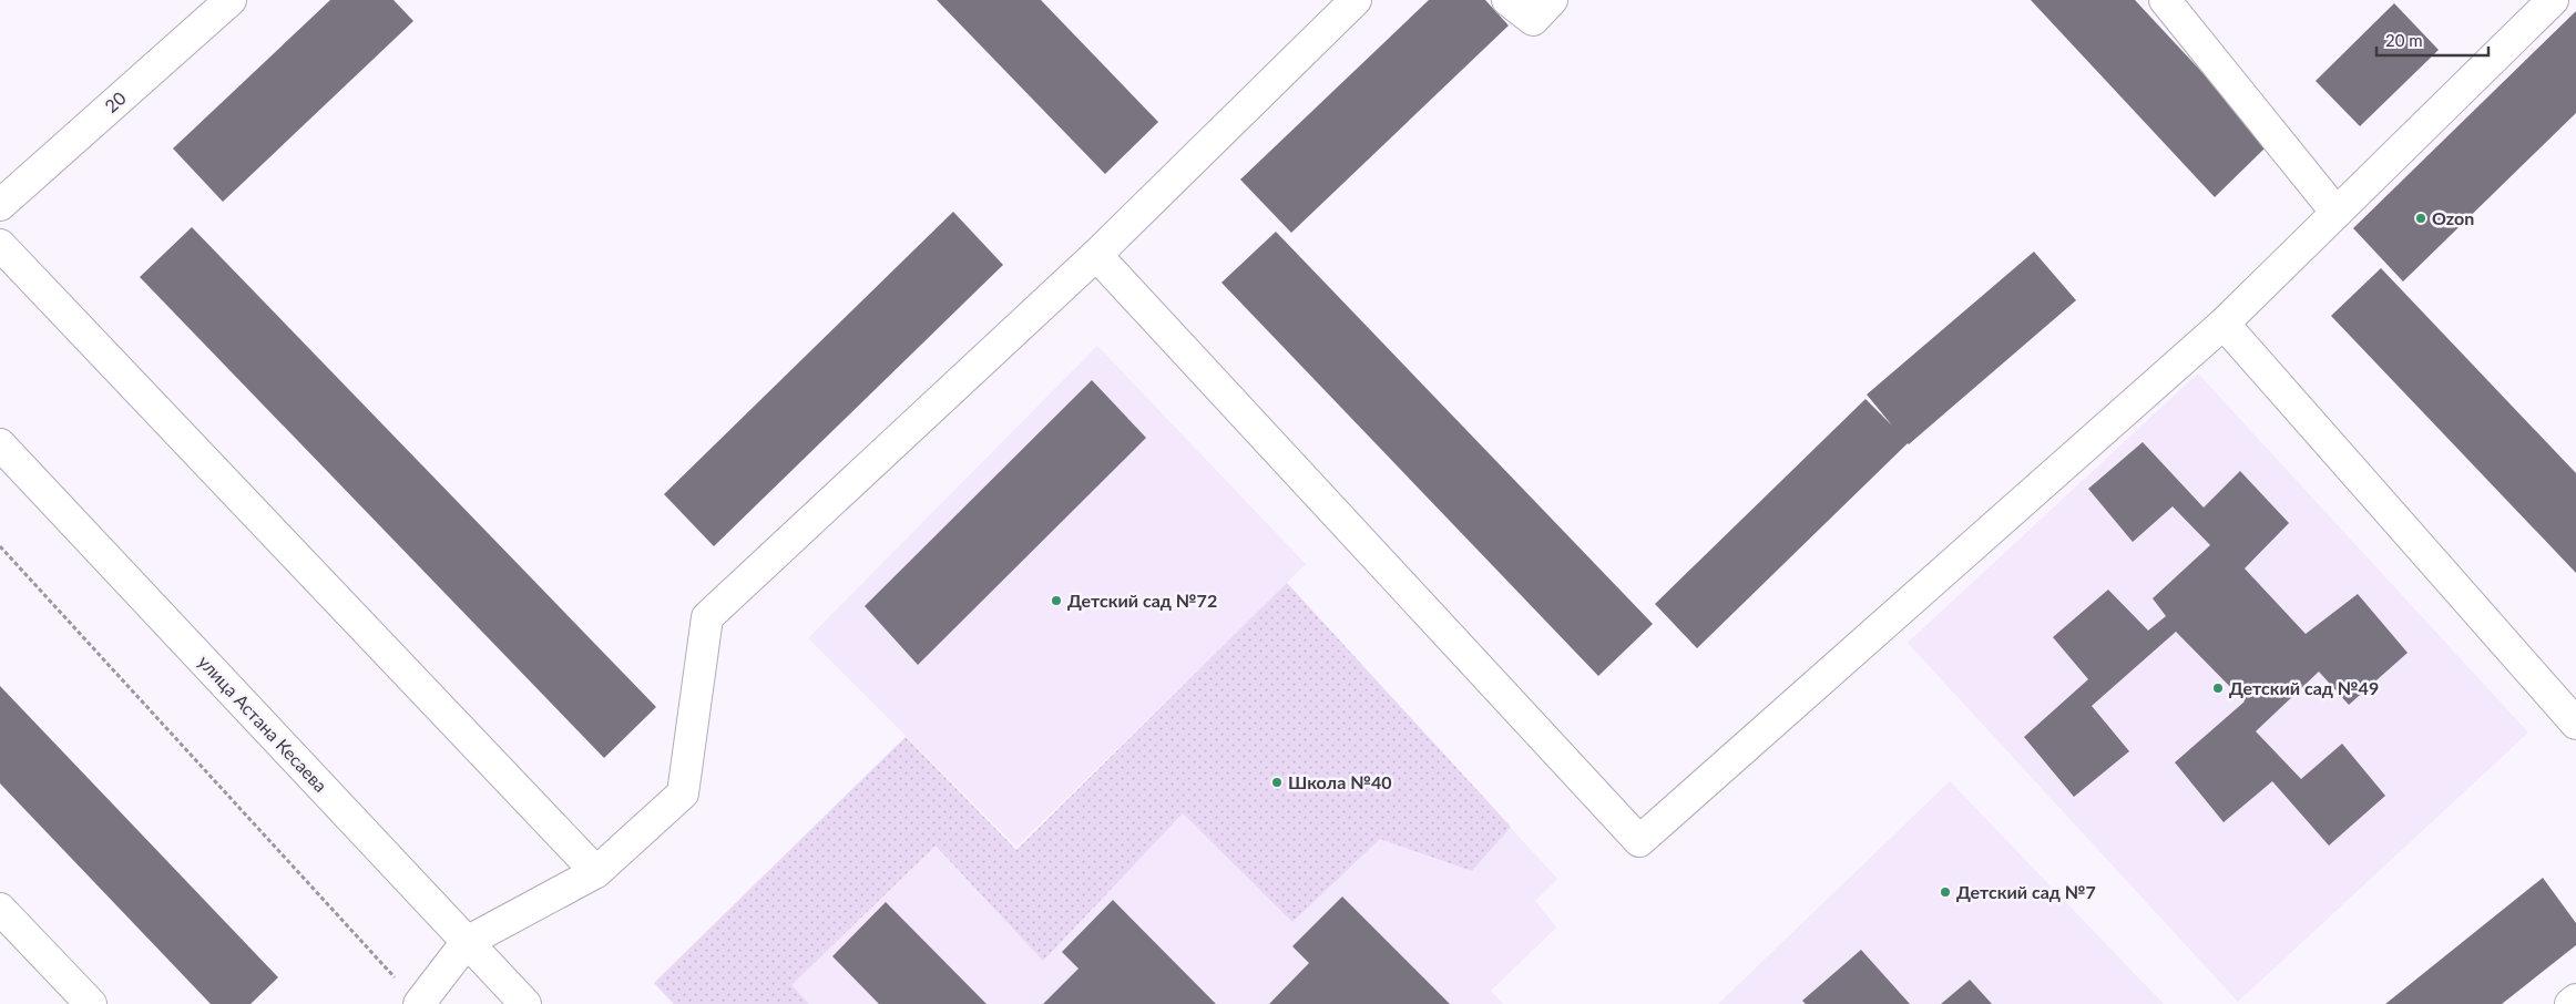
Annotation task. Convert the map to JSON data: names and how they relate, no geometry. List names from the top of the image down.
{
  "streets": {
    "street": ["20", "улица Астана Кесаева"]
  },
  "places": [
    "Ozon",
    "Детский сад №72",
    "Детский сад №49",
    "Школа №40",
    "Детский сад №7"
  ],
  "scale_bar": "20 m"
}
